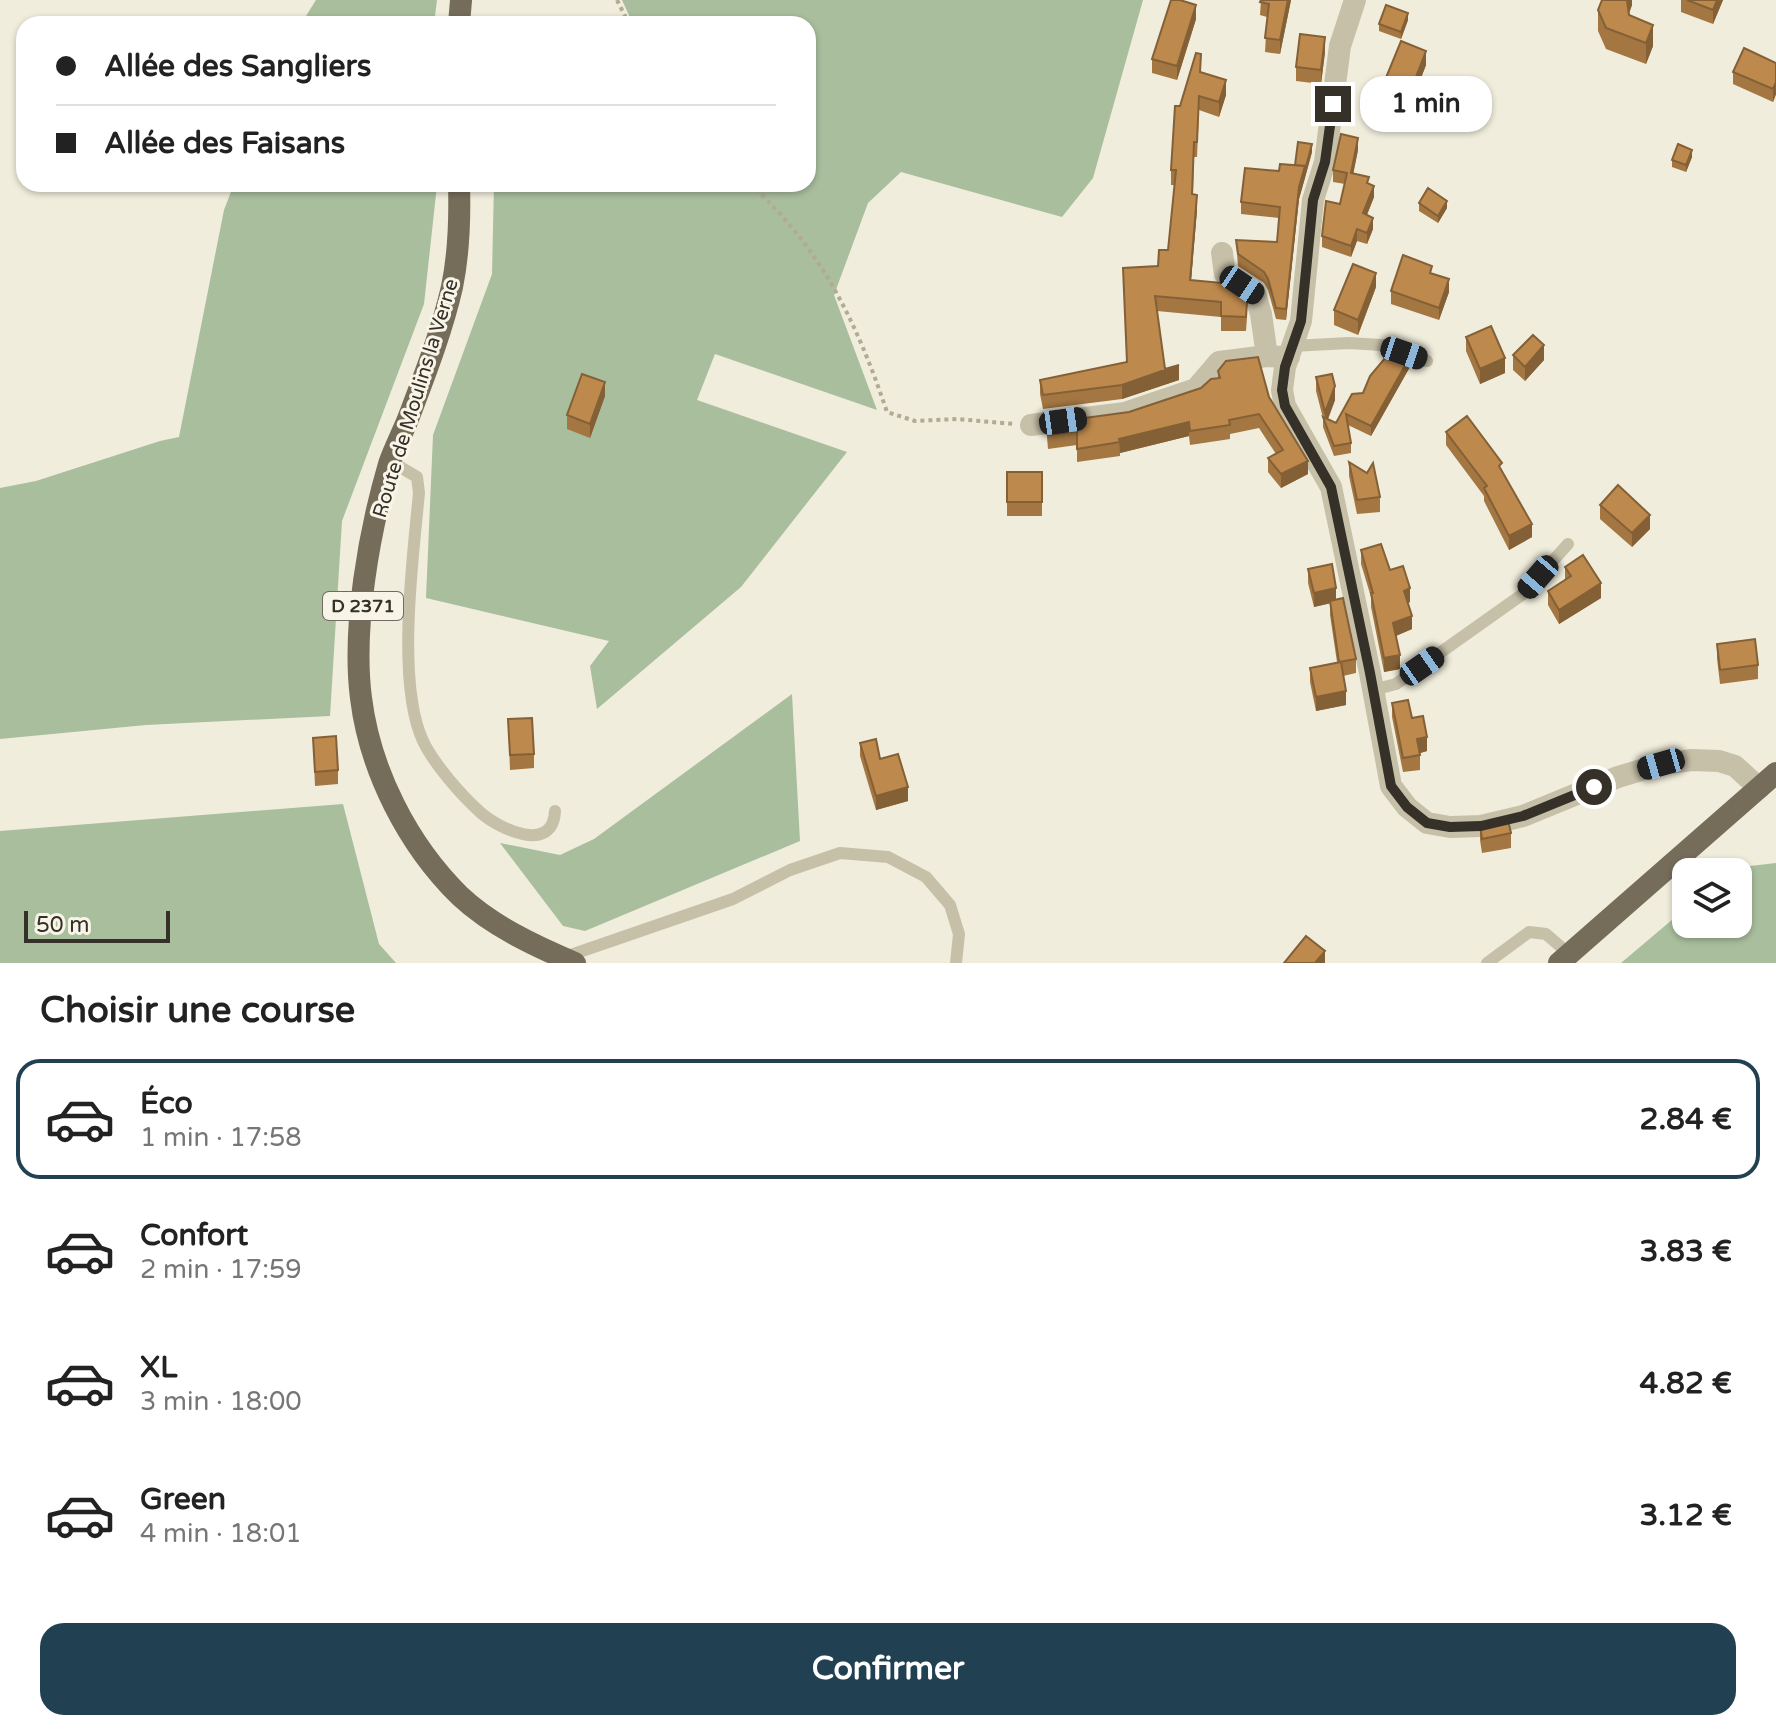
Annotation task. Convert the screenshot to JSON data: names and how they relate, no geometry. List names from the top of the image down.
{
  "streets": {
    "main road": ["Route de Moulins la Verne", "D 2371"]
  },
  "scale_bar": "50 m",
  "page": {
    "banner": ["Allée des Sangliers", "Allée des Faisans"],
    "bubble": "1 min",
    "scale": "50 m",
    "heading": "Choisir une course",
    "list": [
      {
        "name": "Éco",
        "note": "1 min · 17:58",
        "value": "2.84 €"
      },
      {
        "name": "Confort",
        "note": "2 min · 17:59",
        "value": "3.83 €"
      },
      {
        "name": "XL",
        "note": "3 min · 18:00",
        "value": "4.82 €"
      },
      {
        "name": "Green",
        "note": "4 min · 18:01",
        "value": "3.12 €"
      }
    ],
    "buttons": "Confirmer"
  }
}
